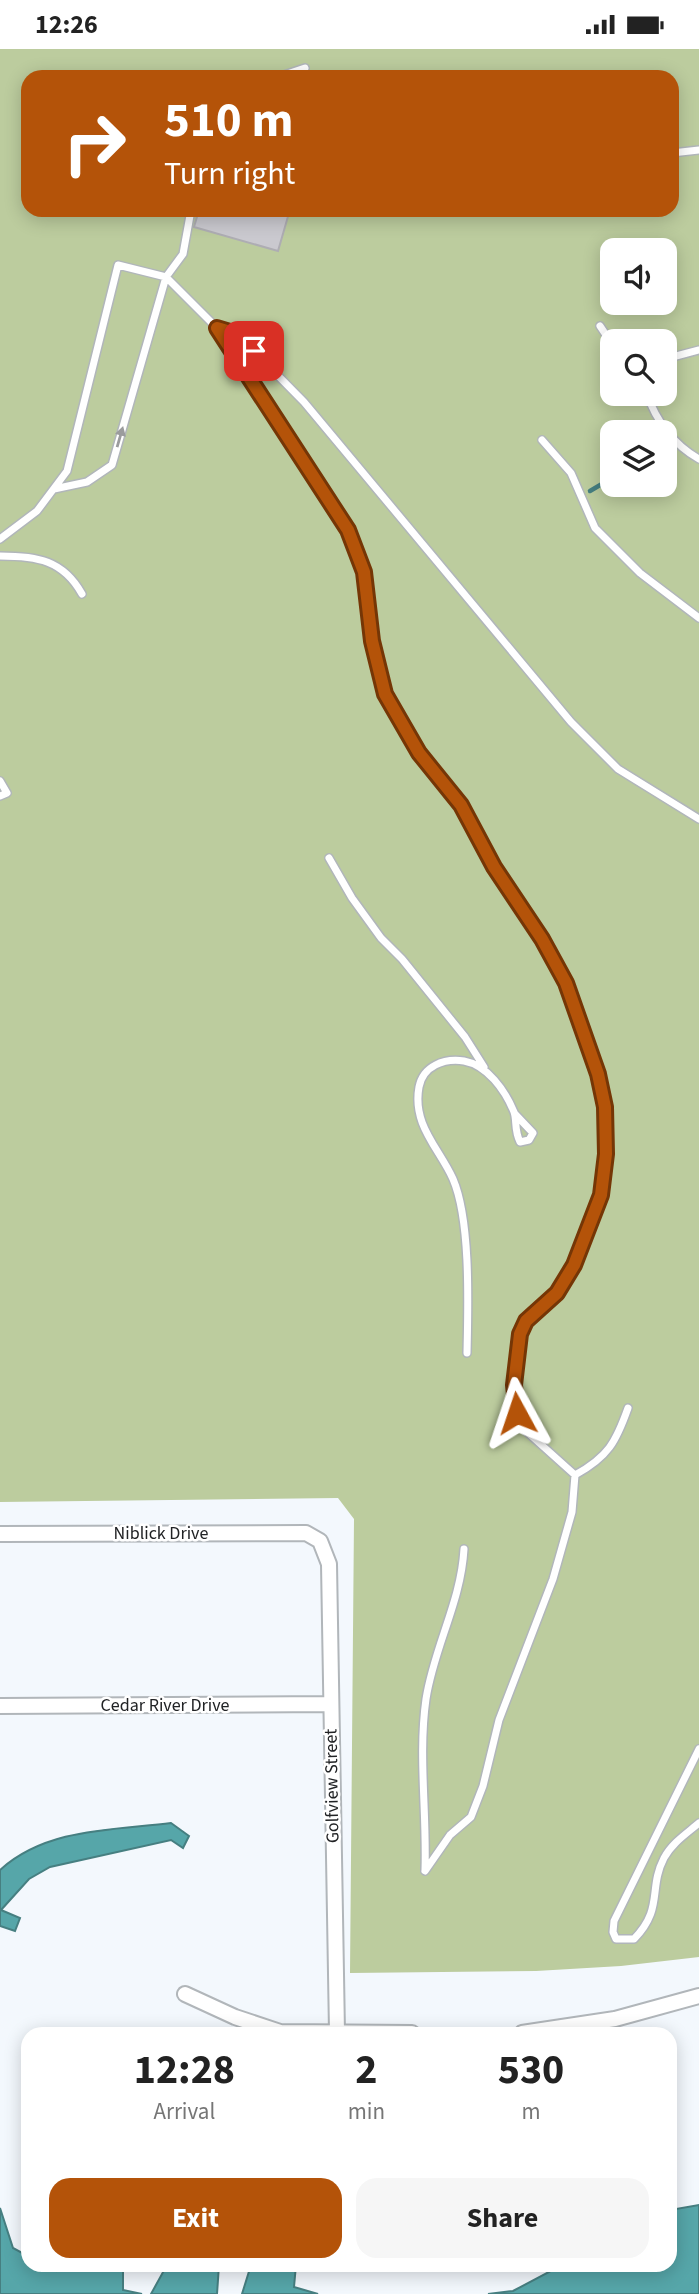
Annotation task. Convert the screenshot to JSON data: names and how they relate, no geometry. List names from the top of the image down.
{
  "streets": {
    "street": ["Niblick Drive", "Cedar River Drive", "Golfview Street"]
  },
  "crossings": [
    ["Niblick Drive", "Golfview Street"],
    ["Cedar River Drive", "Golfview Street"]
  ],
  "page": {
    "status": "12:26",
    "turn": ["510 m", "Turn right"],
    "eta": [
      "12:28",
      "Arrival",
      "2",
      "min",
      "530",
      "m"
    ],
    "buttons": ["Exit", "Share"]
  }
}
